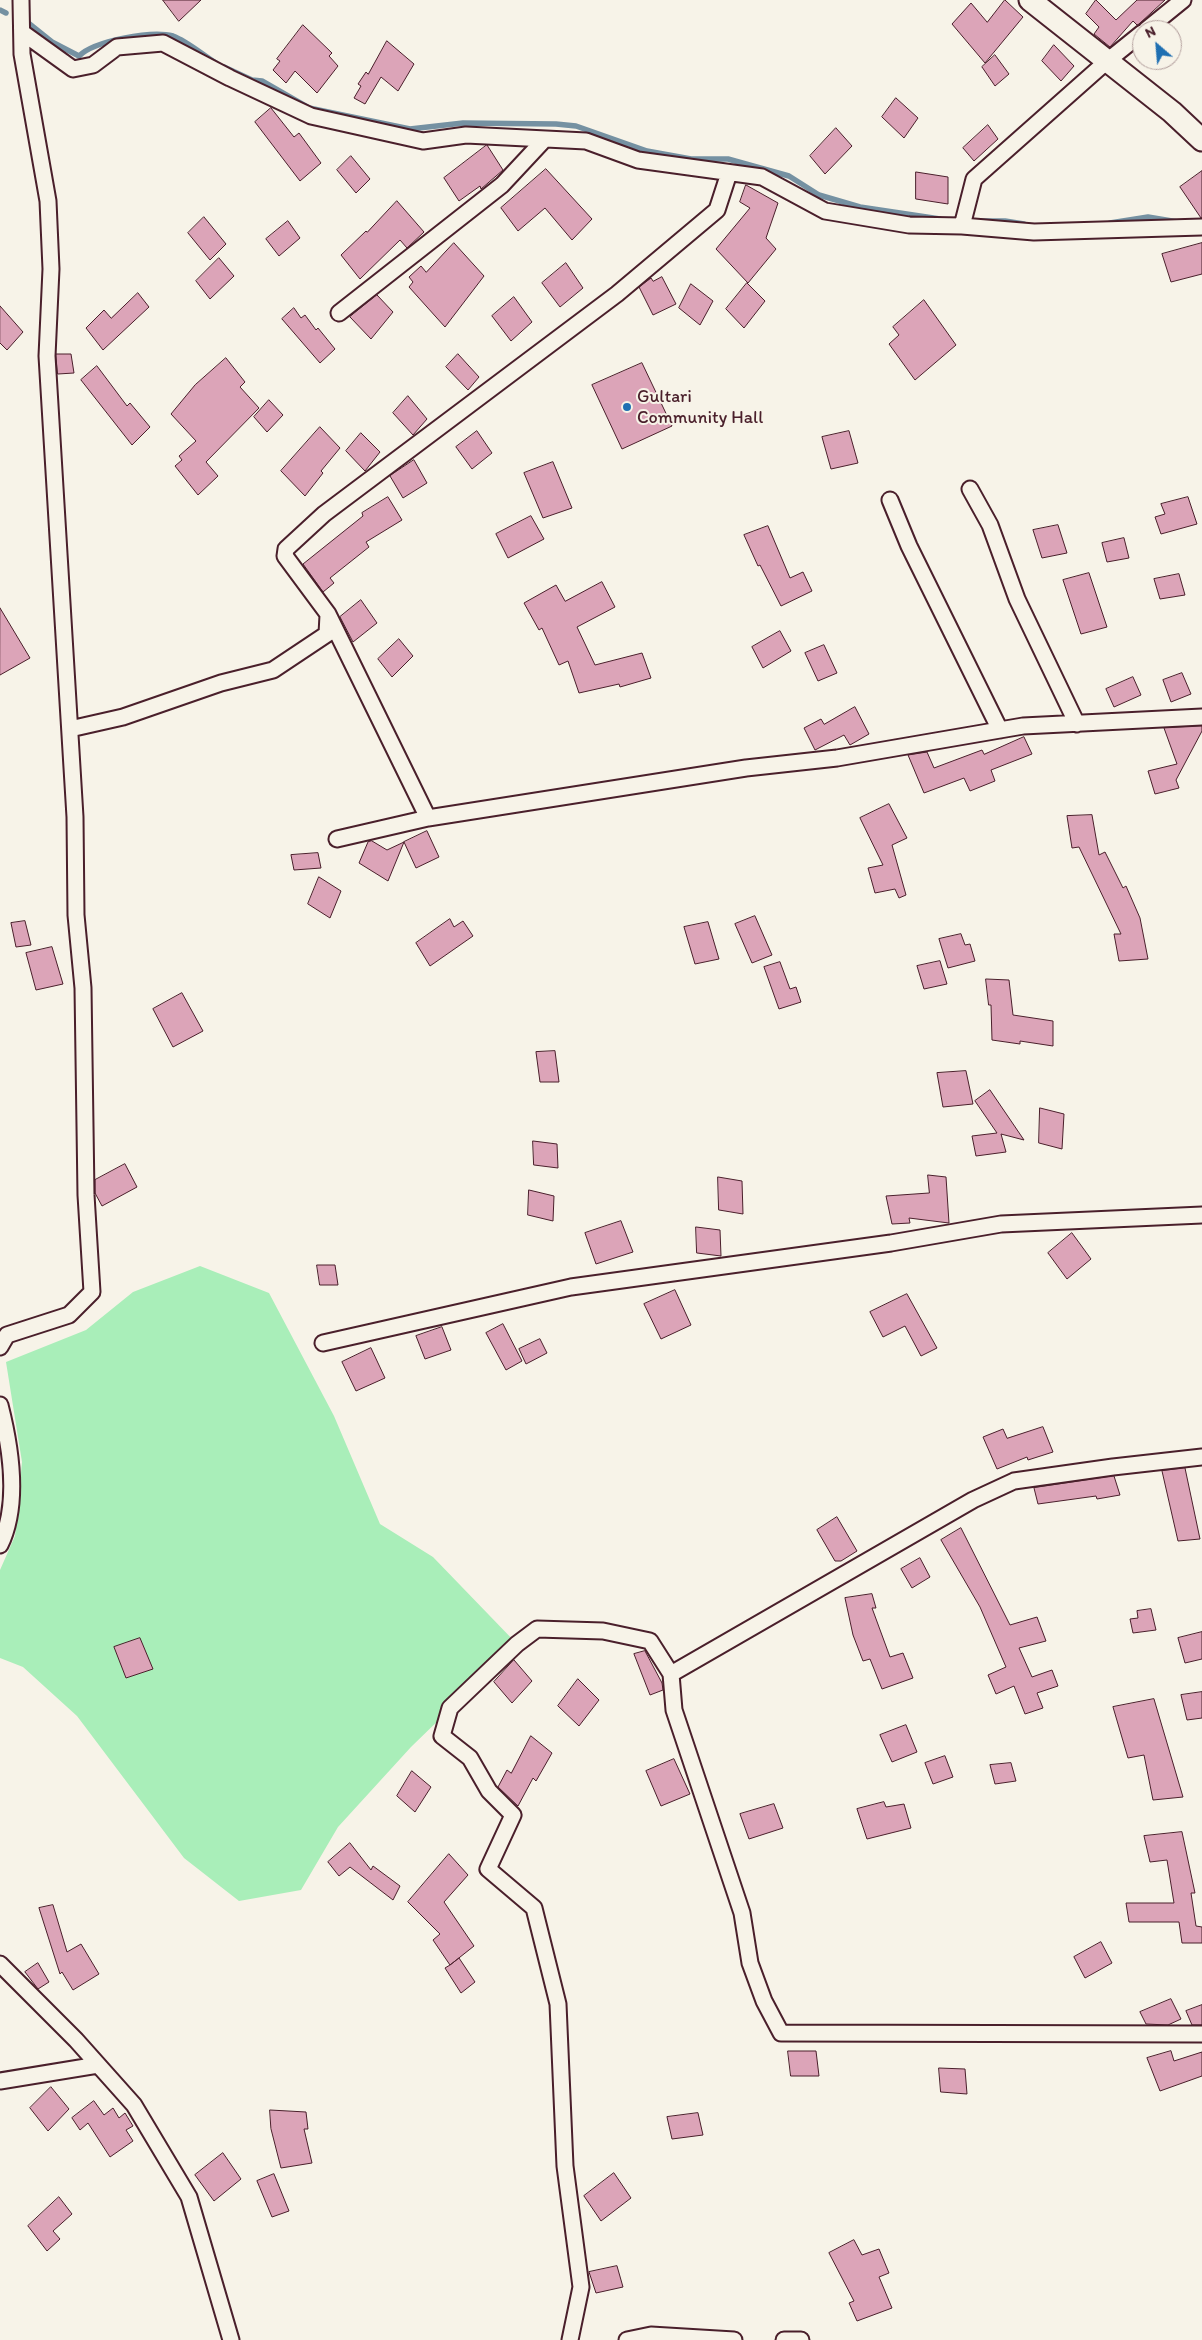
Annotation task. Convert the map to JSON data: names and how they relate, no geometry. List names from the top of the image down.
{
  "places": ["Gultari Community Hall"],
  "north": "top left"
}
